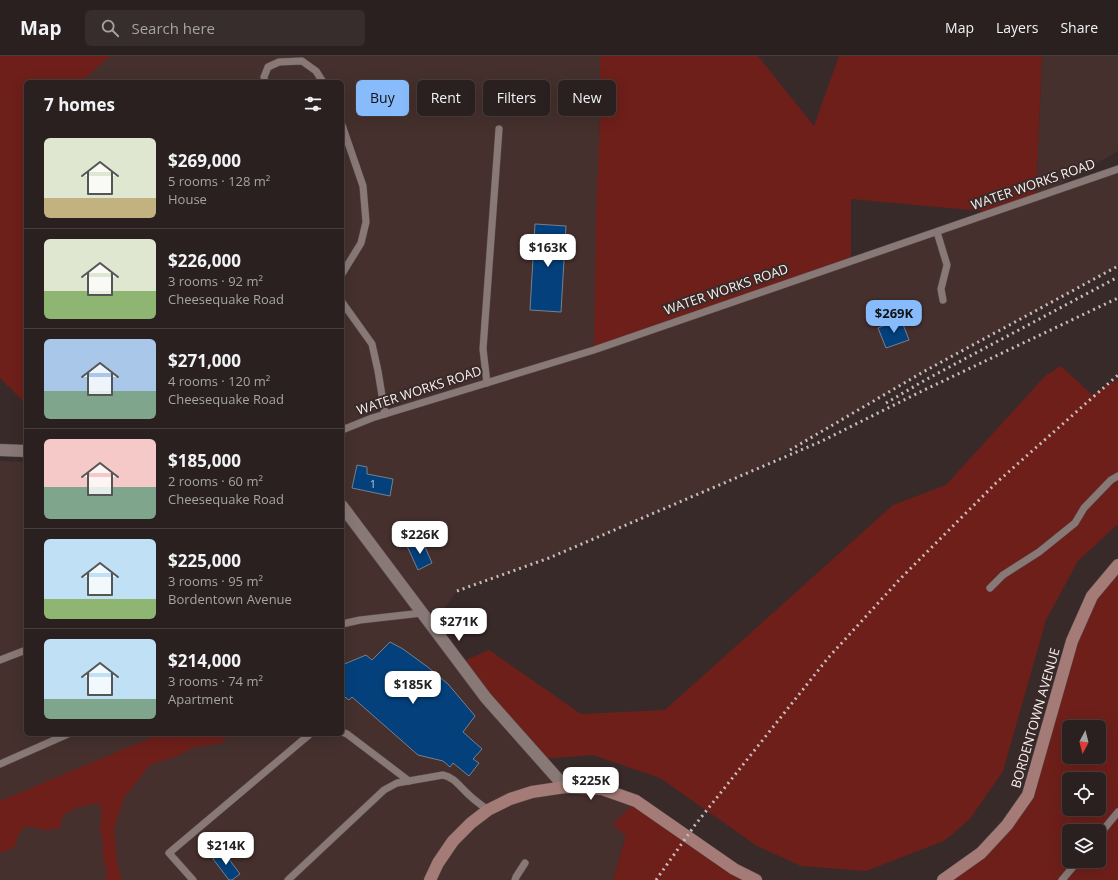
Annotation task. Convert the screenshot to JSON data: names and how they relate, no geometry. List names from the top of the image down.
{
  "streets": {
    "main road": ["BORDENTOWN AVENUE"],
    "lane": ["WATER WORKS ROAD"]
  },
  "house_numbers": ["1"],
  "north": "bottom",
  "page": {
    "header": "Map",
    "search": "Search here",
    "nav": ["Map", "Layers", "Share"],
    "chip": [
      "Buy",
      "Rent",
      "Filters",
      "New"
    ],
    "heading": "7 homes",
    "list": [
      {
        "name": "$269,000",
        "note": "5 rooms · 128 m² · House"
      },
      {
        "name": "$226,000",
        "note": "3 rooms · 92 m² · Cheesequake Road"
      },
      {
        "name": "$271,000",
        "note": "4 rooms · 120 m² · Cheesequake Road"
      },
      {
        "name": "$185,000",
        "note": "2 rooms · 60 m² · Cheesequake Road"
      },
      {
        "name": "$225,000",
        "note": "3 rooms · 95 m² · Bordentown Avenue"
      },
      {
        "name": "$214,000",
        "note": "3 rooms · 74 m² · Apartment"
      }
    ],
    "price": [
      "$163K",
      "$269K",
      "$226K",
      "$271K",
      "$185K",
      "$225K",
      "$214K"
    ]
  }
}
